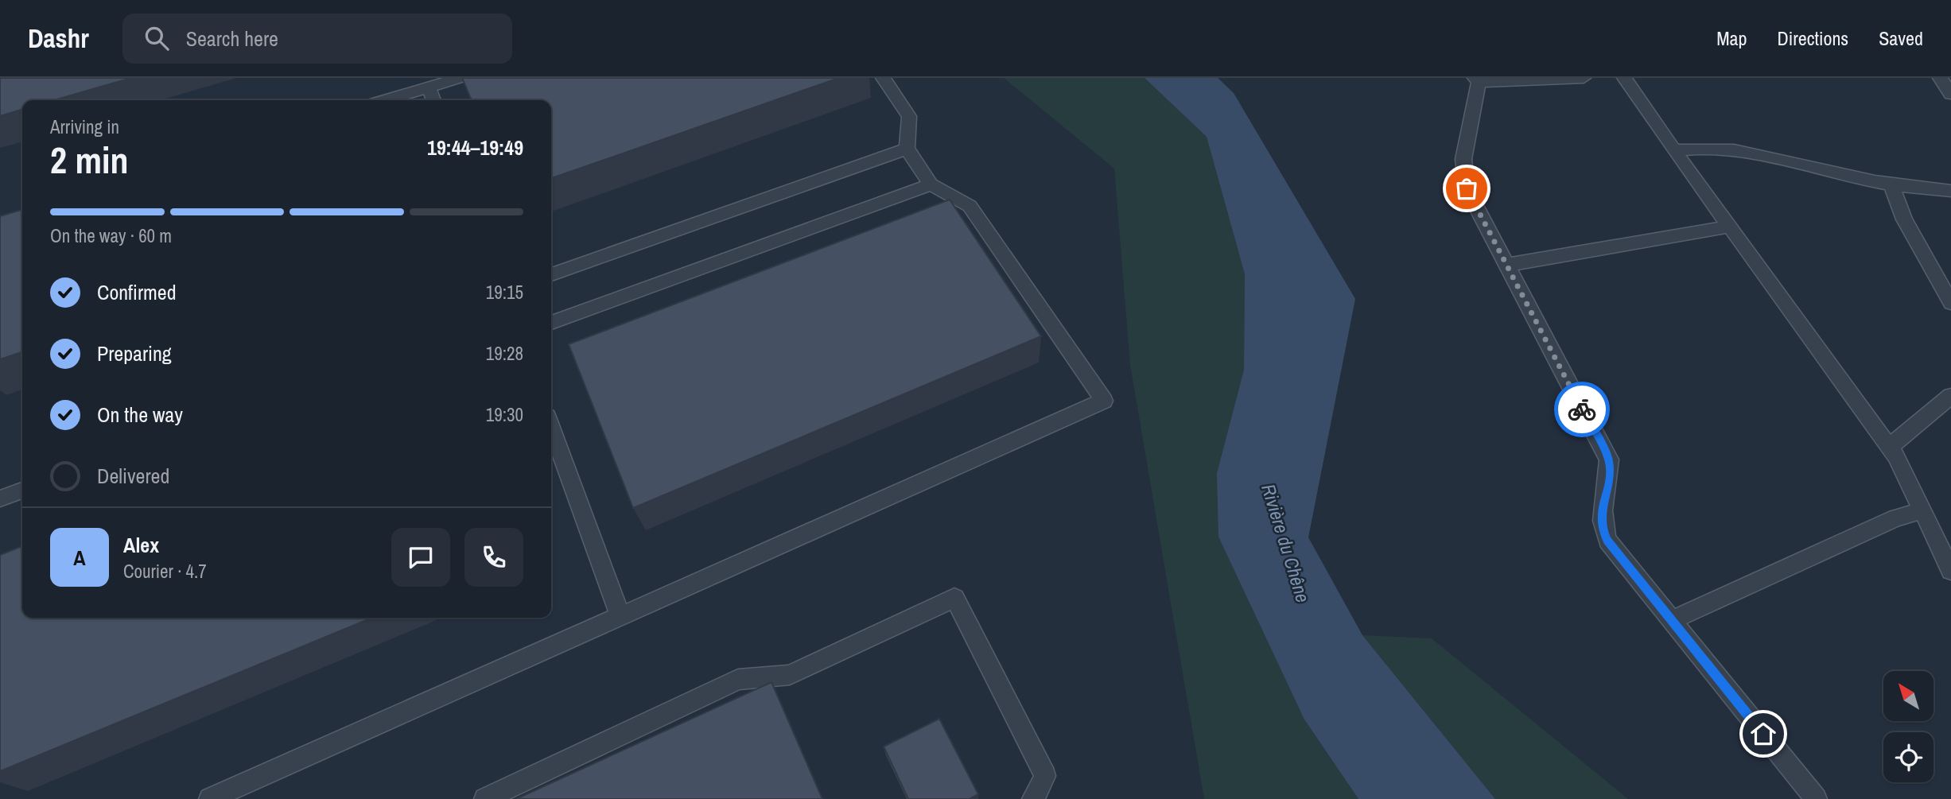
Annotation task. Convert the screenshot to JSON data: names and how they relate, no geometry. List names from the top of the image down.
{
  "water": ["Rivière du Chêne"],
  "north": "top left",
  "page": {
    "header": "Dashr",
    "search": "Search here",
    "nav": ["Map", "Directions", "Saved"],
    "heading": ["2 min", "Arriving in", "19:44–19:49"],
    "panel": ["Alex", "Courier · 4.7"],
    "bar": "On the way · 60 m",
    "list": [
      ["Confirmed", "19:15"],
      ["Preparing", "19:28"],
      ["On the way", "19:30"],
      "Delivered"
    ],
    "round": "A"
  }
}
